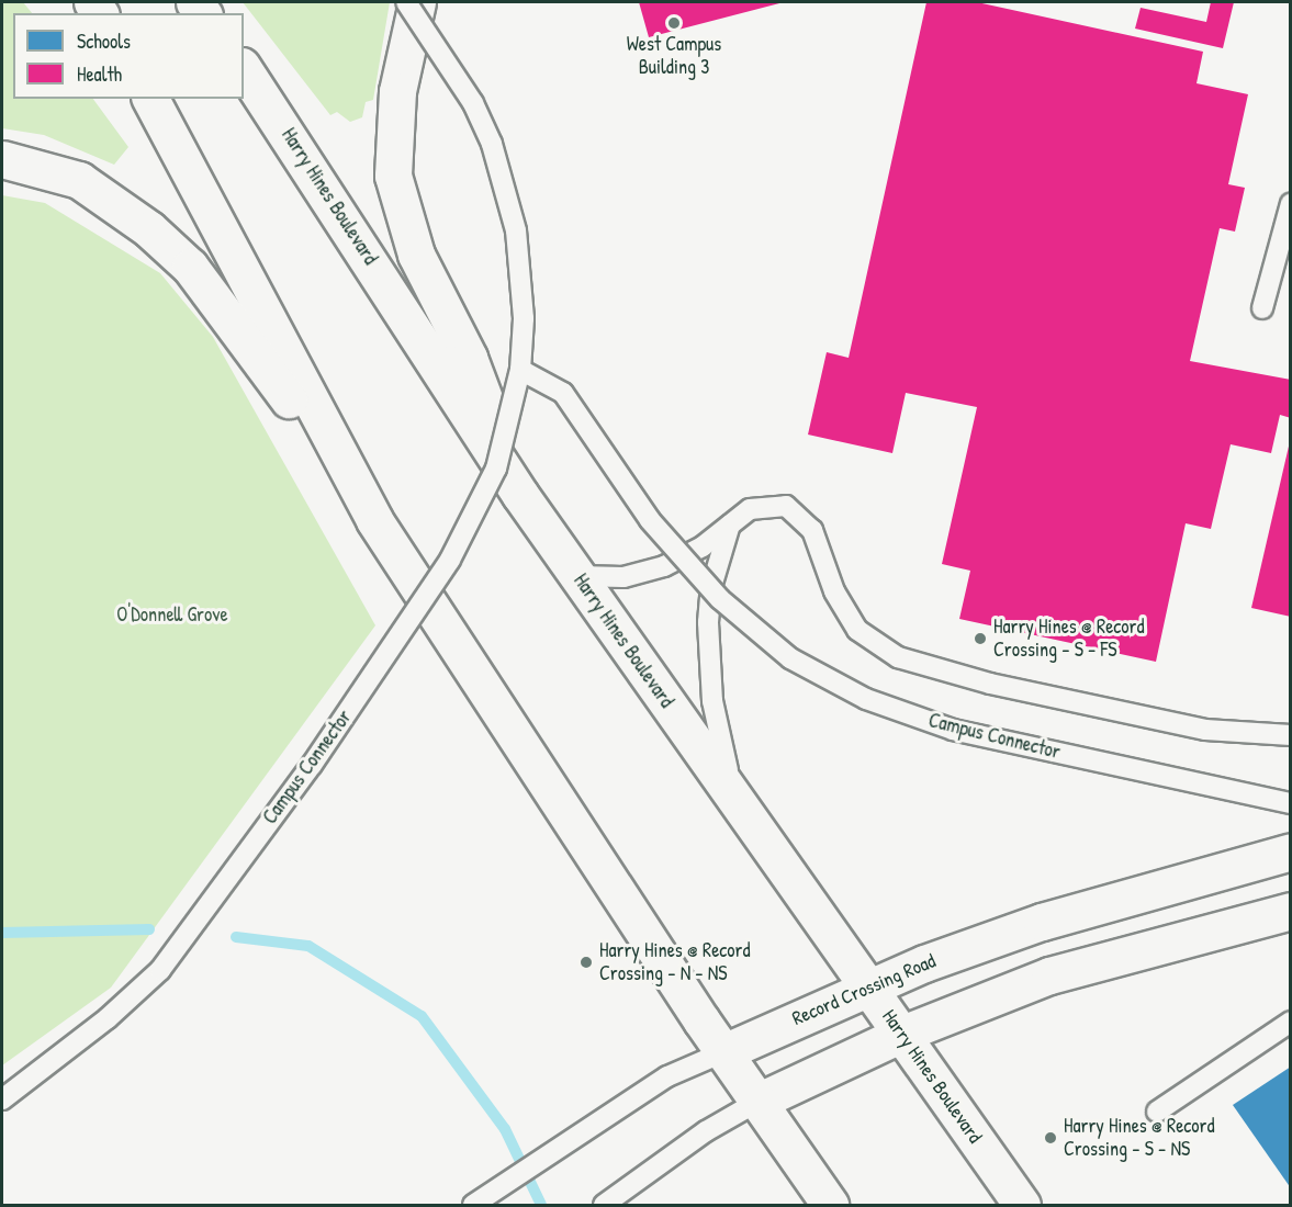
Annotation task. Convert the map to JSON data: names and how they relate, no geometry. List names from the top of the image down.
{
  "streets": {
    "main road": ["Harry Hines Boulevard", "Record Crossing Road"],
    "lane": ["Campus Connector"]
  },
  "crossings": [
    ["Harry Hines Boulevard", "Record Crossing Road"]
  ],
  "parks": ["O'Donnell Grove"],
  "places": [
    "West Campus Building 3",
    "Harry Hines @ Record Crossing - S - FS",
    "Harry Hines @ Record Crossing - N - NS",
    "Harry Hines @ Record Crossing - S - NS"
  ],
  "legend": ["Schools", "Health"]
}
